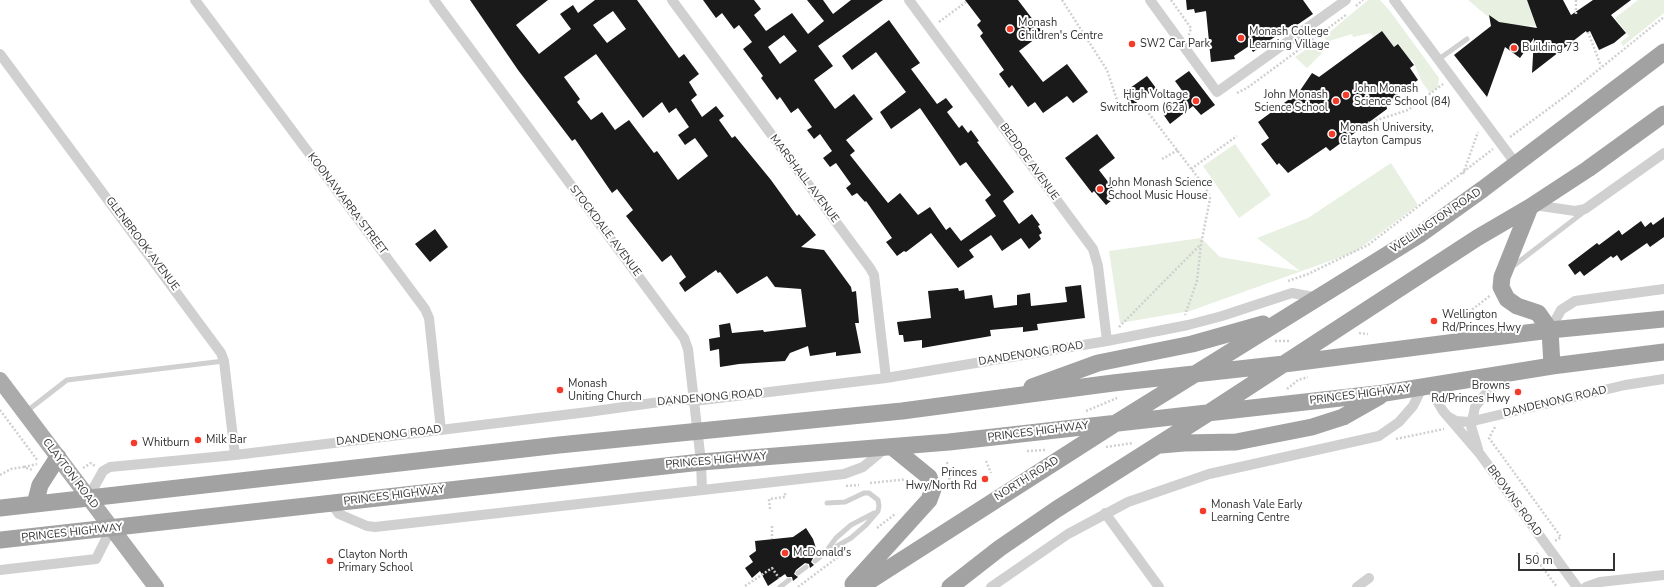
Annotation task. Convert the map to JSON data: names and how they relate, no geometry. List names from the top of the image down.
{
  "streets": {
    "highway": ["WELLINGTON ROAD", "PRINCES HIGHWAY", "NORTH ROAD"],
    "main road": ["CLAYTON ROAD"],
    "street": [
      "BEDDOE AVENUE",
      "MARSHALL AVENUE",
      "KOONAWARRA STREET",
      "STOCKDALE AVENUE",
      "GLENBROOK AVENUE",
      "DANDENONG ROAD",
      "BROWNS ROAD"
    ]
  },
  "crossings": [
    ["BEDDOE AVENUE", "DANDENONG ROAD"],
    ["MARSHALL AVENUE", "DANDENONG ROAD"],
    ["KOONAWARRA STREET", "DANDENONG ROAD"],
    ["WELLINGTON ROAD", "DANDENONG ROAD"],
    ["WELLINGTON ROAD", "NORTH ROAD"],
    ["STOCKDALE AVENUE", "DANDENONG ROAD"],
    ["STOCKDALE AVENUE", "PRINCES HIGHWAY"],
    ["GLENBROOK AVENUE", "DANDENONG ROAD"],
    ["DANDENONG ROAD", "CLAYTON ROAD"],
    ["DANDENONG ROAD", "BROWNS ROAD"],
    ["PRINCES HIGHWAY", "CLAYTON ROAD"],
    ["PRINCES HIGHWAY", "NORTH ROAD"],
    ["PRINCES HIGHWAY", "BROWNS ROAD"]
  ],
  "places": [
    "Monash Children's Centre",
    "Monash College Learning Village",
    "SW2 Car Park",
    "Building 73",
    "John Monash Science School (84)",
    "High Voltage Switchroom (62a)",
    "John Monash Science School",
    "Monash University, Clayton Campus",
    "John Monash Science School Music House",
    "Wellington Rd/Princes Hwy",
    "Monash Uniting Church",
    "Browns Rd/Princes Hwy",
    "Milk Bar",
    "Whitburn",
    "Princes Hwy/North Rd",
    "Monash Vale Early Learning Centre",
    "McDonald's",
    "Clayton North Primary School"
  ],
  "scale_bar": "50 m"
}
